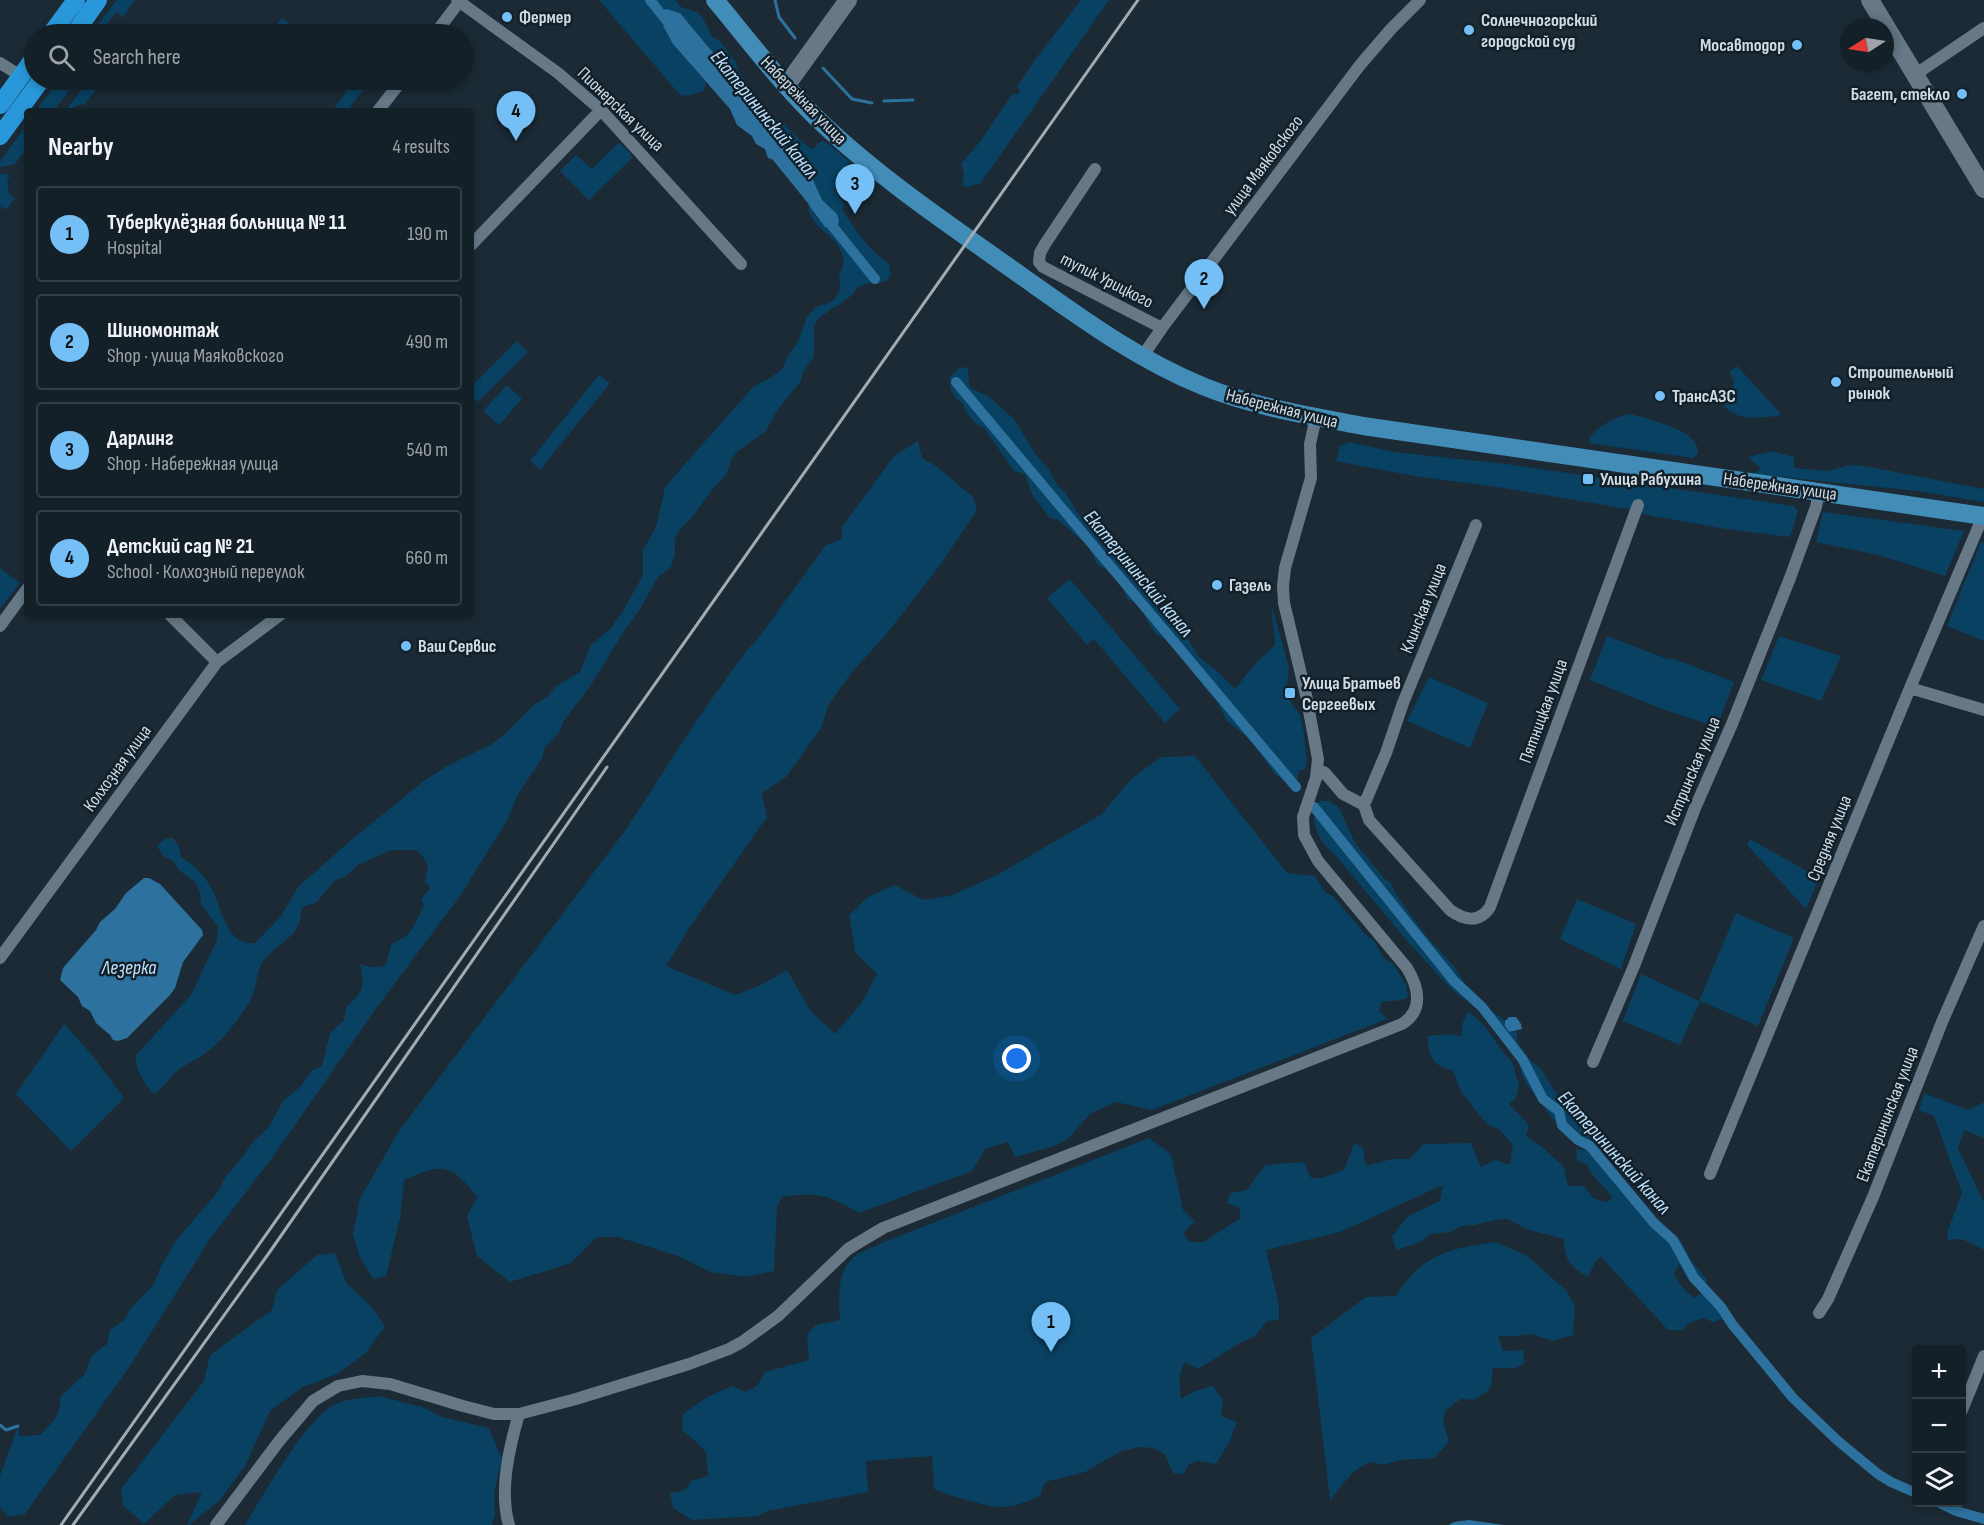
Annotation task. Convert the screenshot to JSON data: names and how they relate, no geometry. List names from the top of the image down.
{
  "streets": {
    "main road": ["Набережная улица"],
    "street": [
      "Пионерская улица",
      "улица Маяковского",
      "тупик Урицкого",
      "Клинская улица",
      "Пятницкая улица",
      "Колхозная улица",
      "Истринская улица",
      "Средняя улица",
      "Екатерининская улица"
    ]
  },
  "crossings": [
    ["Набережная улица", "улица Маяковского"],
    ["Набережная улица", "Истринская улица"],
    ["Набережная улица", "Средняя улица"],
    ["улица Маяковского", "тупик Урицкого"],
    ["Клинская улица", "Пятницкая улица"]
  ],
  "water": ["Екатерининский канал", "Лезерка"],
  "places": {
    "other": [
      "Фермер",
      "Солнечногорский городской суд",
      "Мосавтодор",
      "Багет, стекло",
      "Строительный рынок",
      "ТрансАЗС",
      "Газель",
      "Ваш Сервис"
    ],
    "transit": ["Улица Рабухина", "Улица Братьев Сергеевых"]
  },
  "north": "left",
  "page": {
    "search": "Search here",
    "pins": [
      "4",
      "3",
      "2",
      "1"
    ],
    "heading": ["Nearby", "4 results"],
    "list": [
      {
        "mark": "1",
        "name": "Туберкулёзная больница № 11",
        "note": "Hospital",
        "value": "190 m"
      },
      {
        "mark": "2",
        "name": "Шиномонтаж",
        "note": "Shop · улица Маяковского",
        "value": "490 m"
      },
      {
        "mark": "3",
        "name": "Дарлинг",
        "note": "Shop · Набережная улица",
        "value": "540 m"
      },
      {
        "mark": "4",
        "name": "Детский сад № 21",
        "note": "School · Колхозный переулок",
        "value": "660 m"
      }
    ],
    "map_buttons": ["+", "−"]
  }
}
